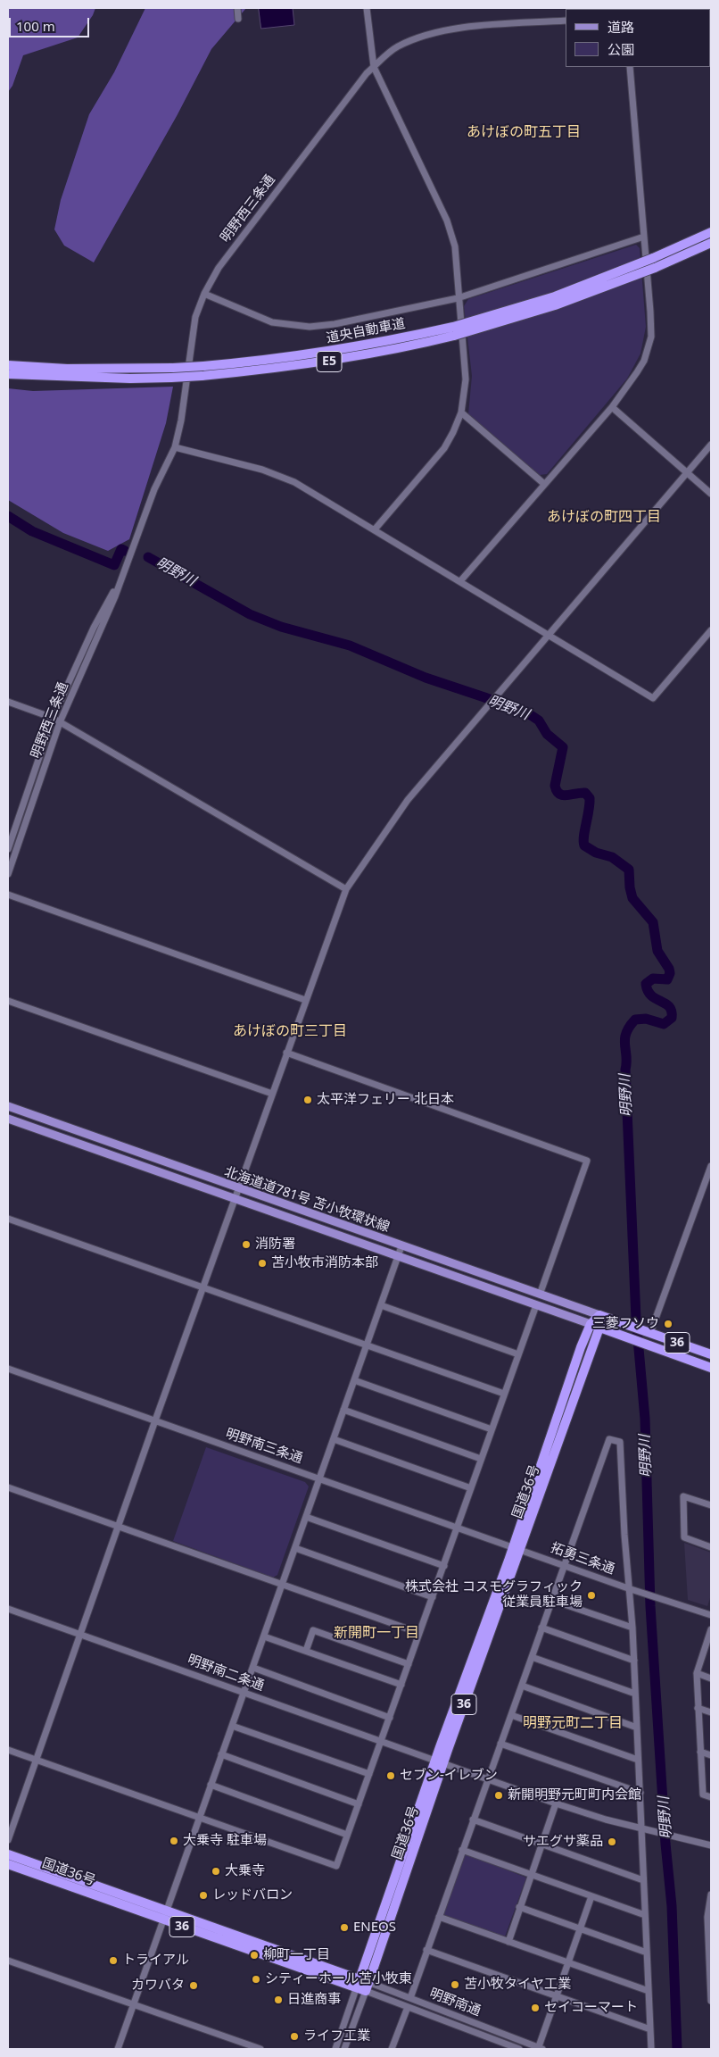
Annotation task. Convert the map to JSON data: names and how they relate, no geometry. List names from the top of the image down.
{
  "streets": {
    "highway": [
      "道央自動車道",
      "E5",
      "36",
      "国道36号"
    ],
    "main road": ["北海道道781号 苫小牧環状線"],
    "street": [
      "明野西三条通",
      "明野南三条通",
      "拓勇三条通",
      "明野南二条通",
      "明野南通"
    ]
  },
  "crossings": [
    ["北海道道781号 苫小牧環状線", "36"],
    ["北海道道781号 苫小牧環状線", "国道36号"],
    ["36", "国道36号"],
    ["明野南三条通", "国道36号"],
    ["明野南三条通", "拓勇三条通"],
    ["国道36号", "拓勇三条通"],
    ["国道36号", "明野南二条通"],
    ["国道36号", "明野南通"]
  ],
  "districts": [
    "あけぼの町五丁目",
    "あけぼの町四丁目",
    "あけぼの町三丁目",
    "新開町一丁目",
    "明野元町二丁目"
  ],
  "water": ["明野川"],
  "places": [
    "太平洋フェリー 北日本",
    "消防署",
    "苫小牧市消防本部",
    "三菱フソウ",
    "株式会社 コスモグラフィック 従業員駐車場",
    "セブン-イレブン",
    "新開明野元町町内会館",
    "大乗寺 駐車場",
    "サエグサ薬品",
    "大乗寺",
    "レッドバロン",
    "ENEOS",
    "柳町一丁目",
    "トライアル",
    "シティーホール苫小牧東",
    "苫小牧タイヤ工業",
    "カワバタ",
    "日進商事",
    "セイコーマート",
    "ライフ工業"
  ],
  "legend": ["道路", "公園"],
  "scale_bar": "100 m"
}
